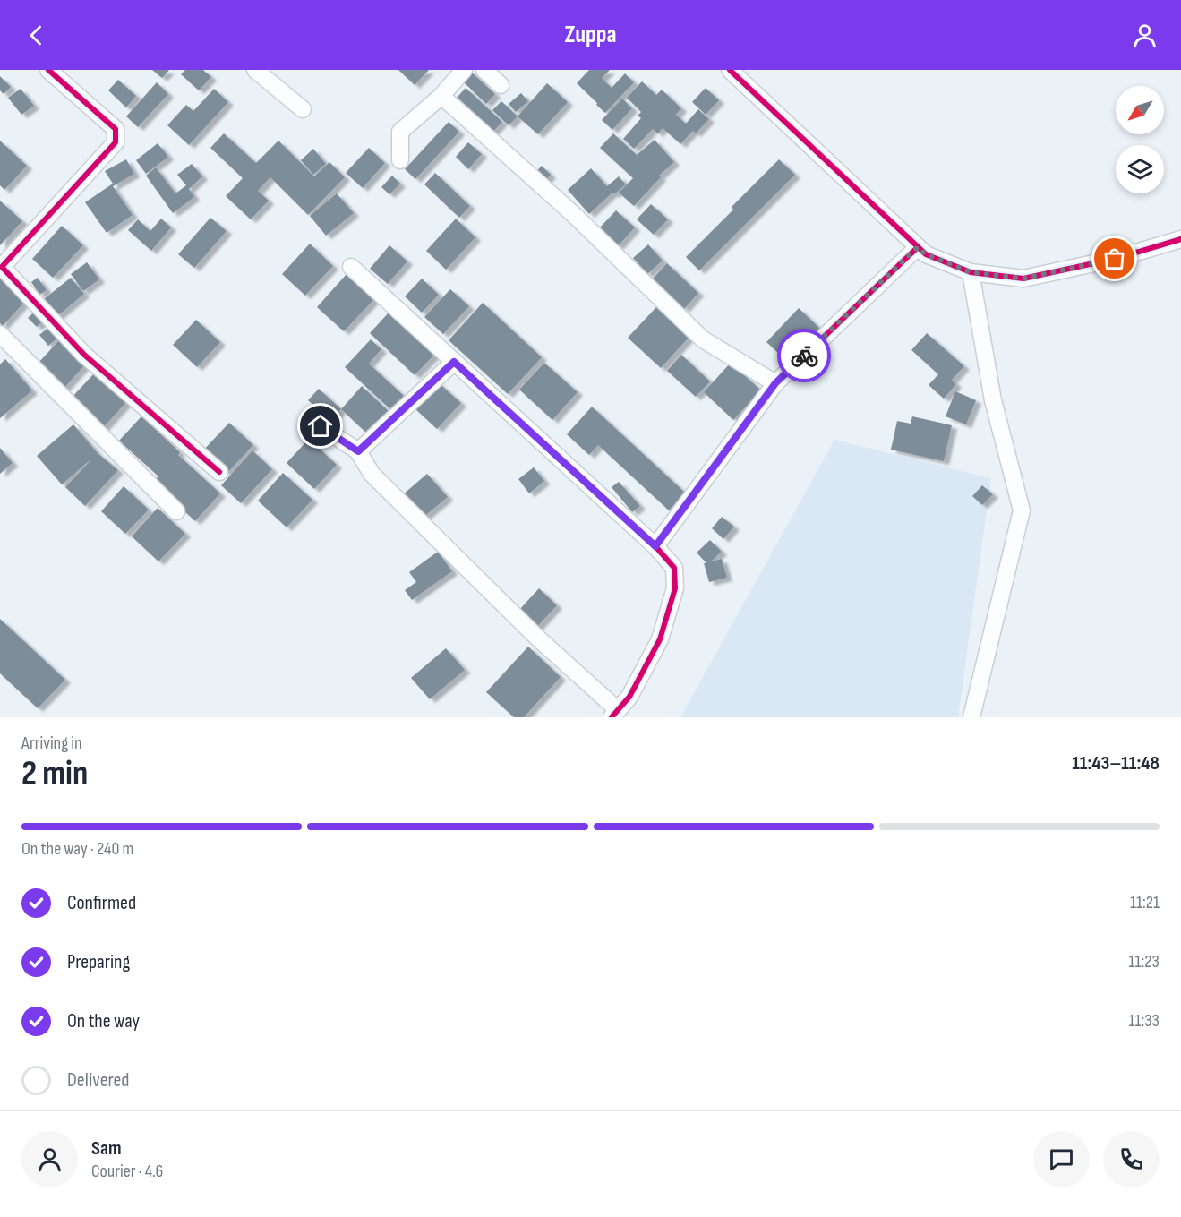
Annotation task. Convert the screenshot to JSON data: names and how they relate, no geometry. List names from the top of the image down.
{
  "north": "bottom left",
  "page": {
    "header": "Zuppa",
    "heading": ["2 min", "Arriving in", "11:43–11:48"],
    "panel": ["Sam", "Courier · 4.6"],
    "bar": "On the way · 240 m",
    "list": [
      ["Confirmed", "11:21"],
      ["Preparing", "11:23"],
      ["On the way", "11:33"],
      "Delivered"
    ]
  }
}
